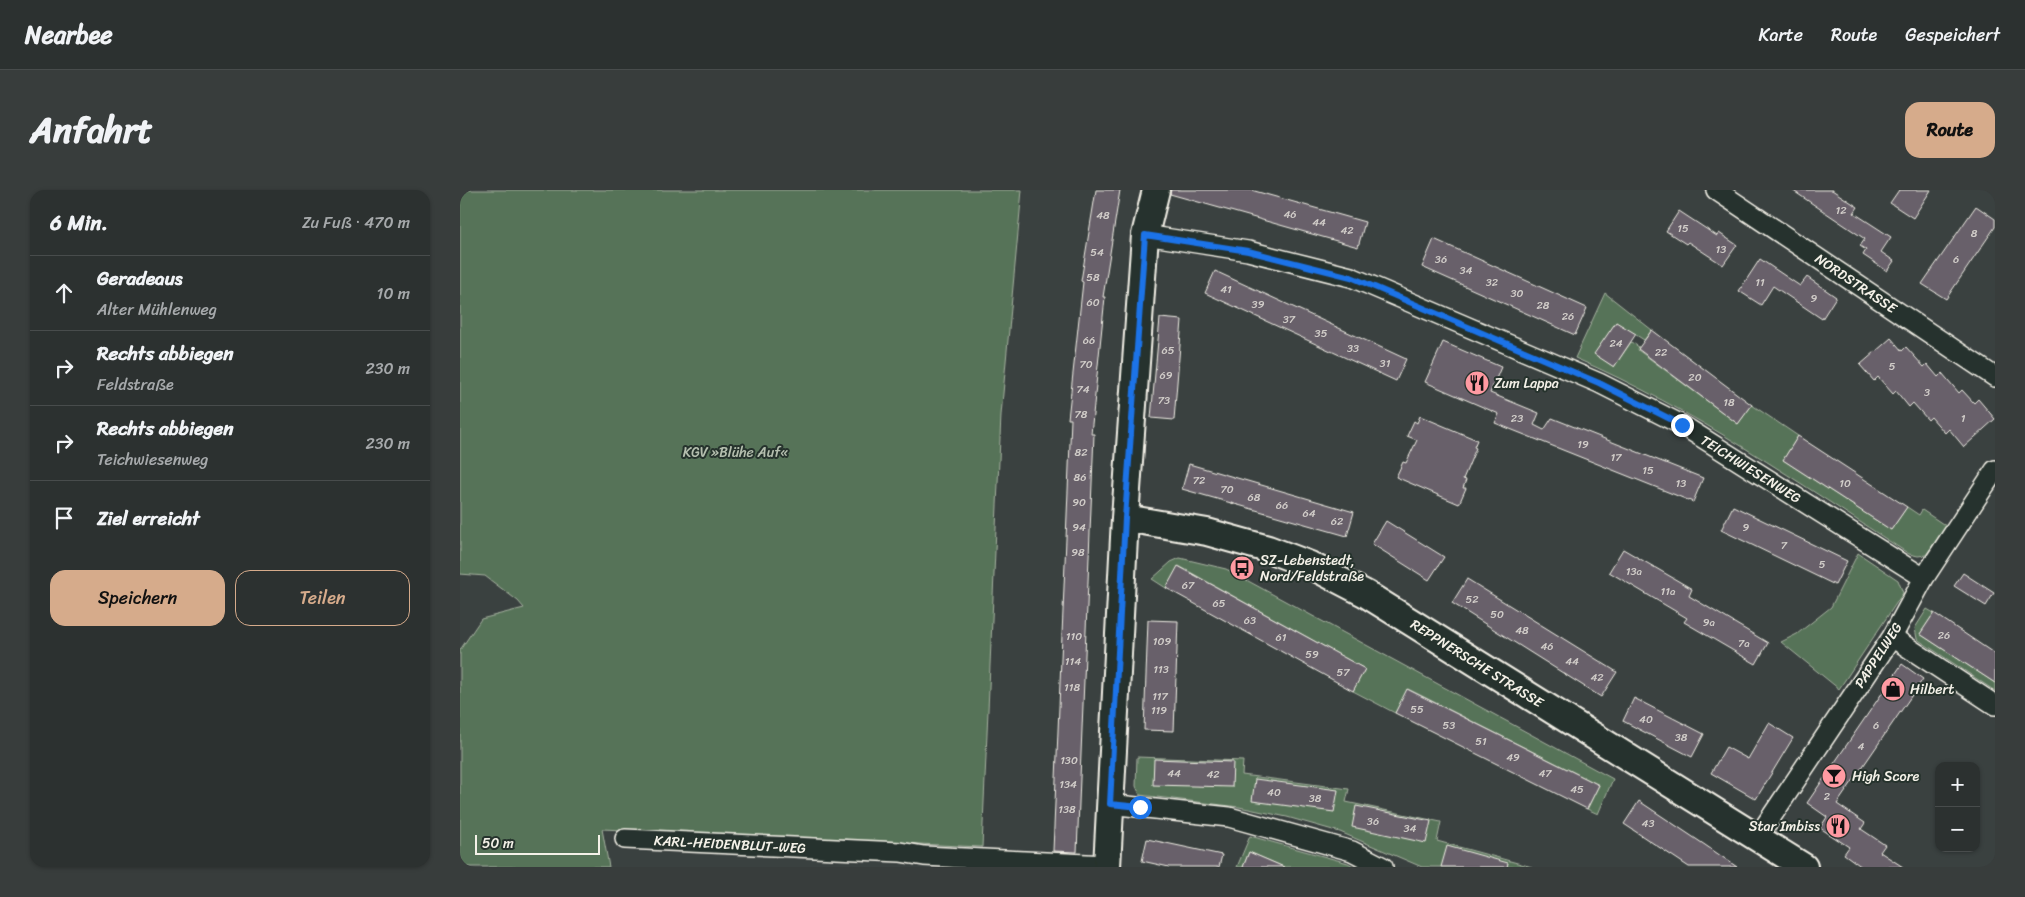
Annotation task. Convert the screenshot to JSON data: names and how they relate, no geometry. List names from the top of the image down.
{
  "streets": {
    "street": [
      "NORDSTRASSE",
      "TEICHWIESENWEG",
      "PAPPELWEG",
      "REPPNERSCHE STRASSE",
      "KARL-HEIDENBLUT-WEG"
    ]
  },
  "crossings": [
    ["TEICHWIESENWEG", "PAPPELWEG"],
    ["PAPPELWEG", "REPPNERSCHE STRASSE"]
  ],
  "parks": ["KGV »Blühe Auf«"],
  "places": {
    "restaurant": ["Zum Lappa", "Star Imbiss"],
    "bus stop": ["SZ-Lebenstedt, Nord/Feldstraße"],
    "shop": ["Hilbert"],
    "bar": ["High Score"]
  },
  "house_numbers": [
    "12",
    "46",
    "48",
    "44",
    "15",
    "42",
    "8",
    "13",
    "54",
    "36",
    "6",
    "34",
    "58",
    "32",
    "11",
    "41",
    "30",
    "9",
    "60",
    "39",
    "28",
    "26",
    "37",
    "35",
    "66",
    "24",
    "33",
    "65",
    "22",
    "31",
    "70",
    "5",
    "69",
    "20",
    "74",
    "3",
    "73",
    "18",
    "78",
    "23",
    "1",
    "19",
    "82",
    "17",
    "15",
    "86",
    "72",
    "13",
    "10",
    "70",
    "68",
    "90",
    "66",
    "64",
    "62",
    "94",
    "9",
    "7",
    "98",
    "5",
    "13a",
    "67",
    "11a",
    "52",
    "65",
    "50",
    "63",
    "9a",
    "48",
    "26",
    "110",
    "61",
    "109",
    "7a",
    "46",
    "59",
    "114",
    "44",
    "113",
    "57",
    "42",
    "118",
    "117",
    "55",
    "119",
    "40",
    "53",
    "6",
    "38",
    "51",
    "4",
    "49",
    "130",
    "44",
    "47",
    "42",
    "134",
    "45",
    "40",
    "2",
    "38",
    "138",
    "36",
    "43",
    "34"
  ],
  "scale_bar": "50 m",
  "page": {
    "header": "Nearbee",
    "nav": ["Karte", "Route", "Gespeichert"],
    "title": "Anfahrt",
    "buttons": [
      "Route",
      ["Speichern", "Teilen"]
    ],
    "heading": ["6 Min.", "Zu Fuß · 470 m"],
    "list": [
      ["Geradeaus", "Alter Mühlenweg", "10 m"],
      ["Rechts abbiegen", "Feldstraße", "230 m"],
      ["Rechts abbiegen", "Teichwiesenweg", "230 m"],
      "Ziel erreicht"
    ],
    "map_buttons": ["+", "−"],
    "scale": "50 m"
  }
}
